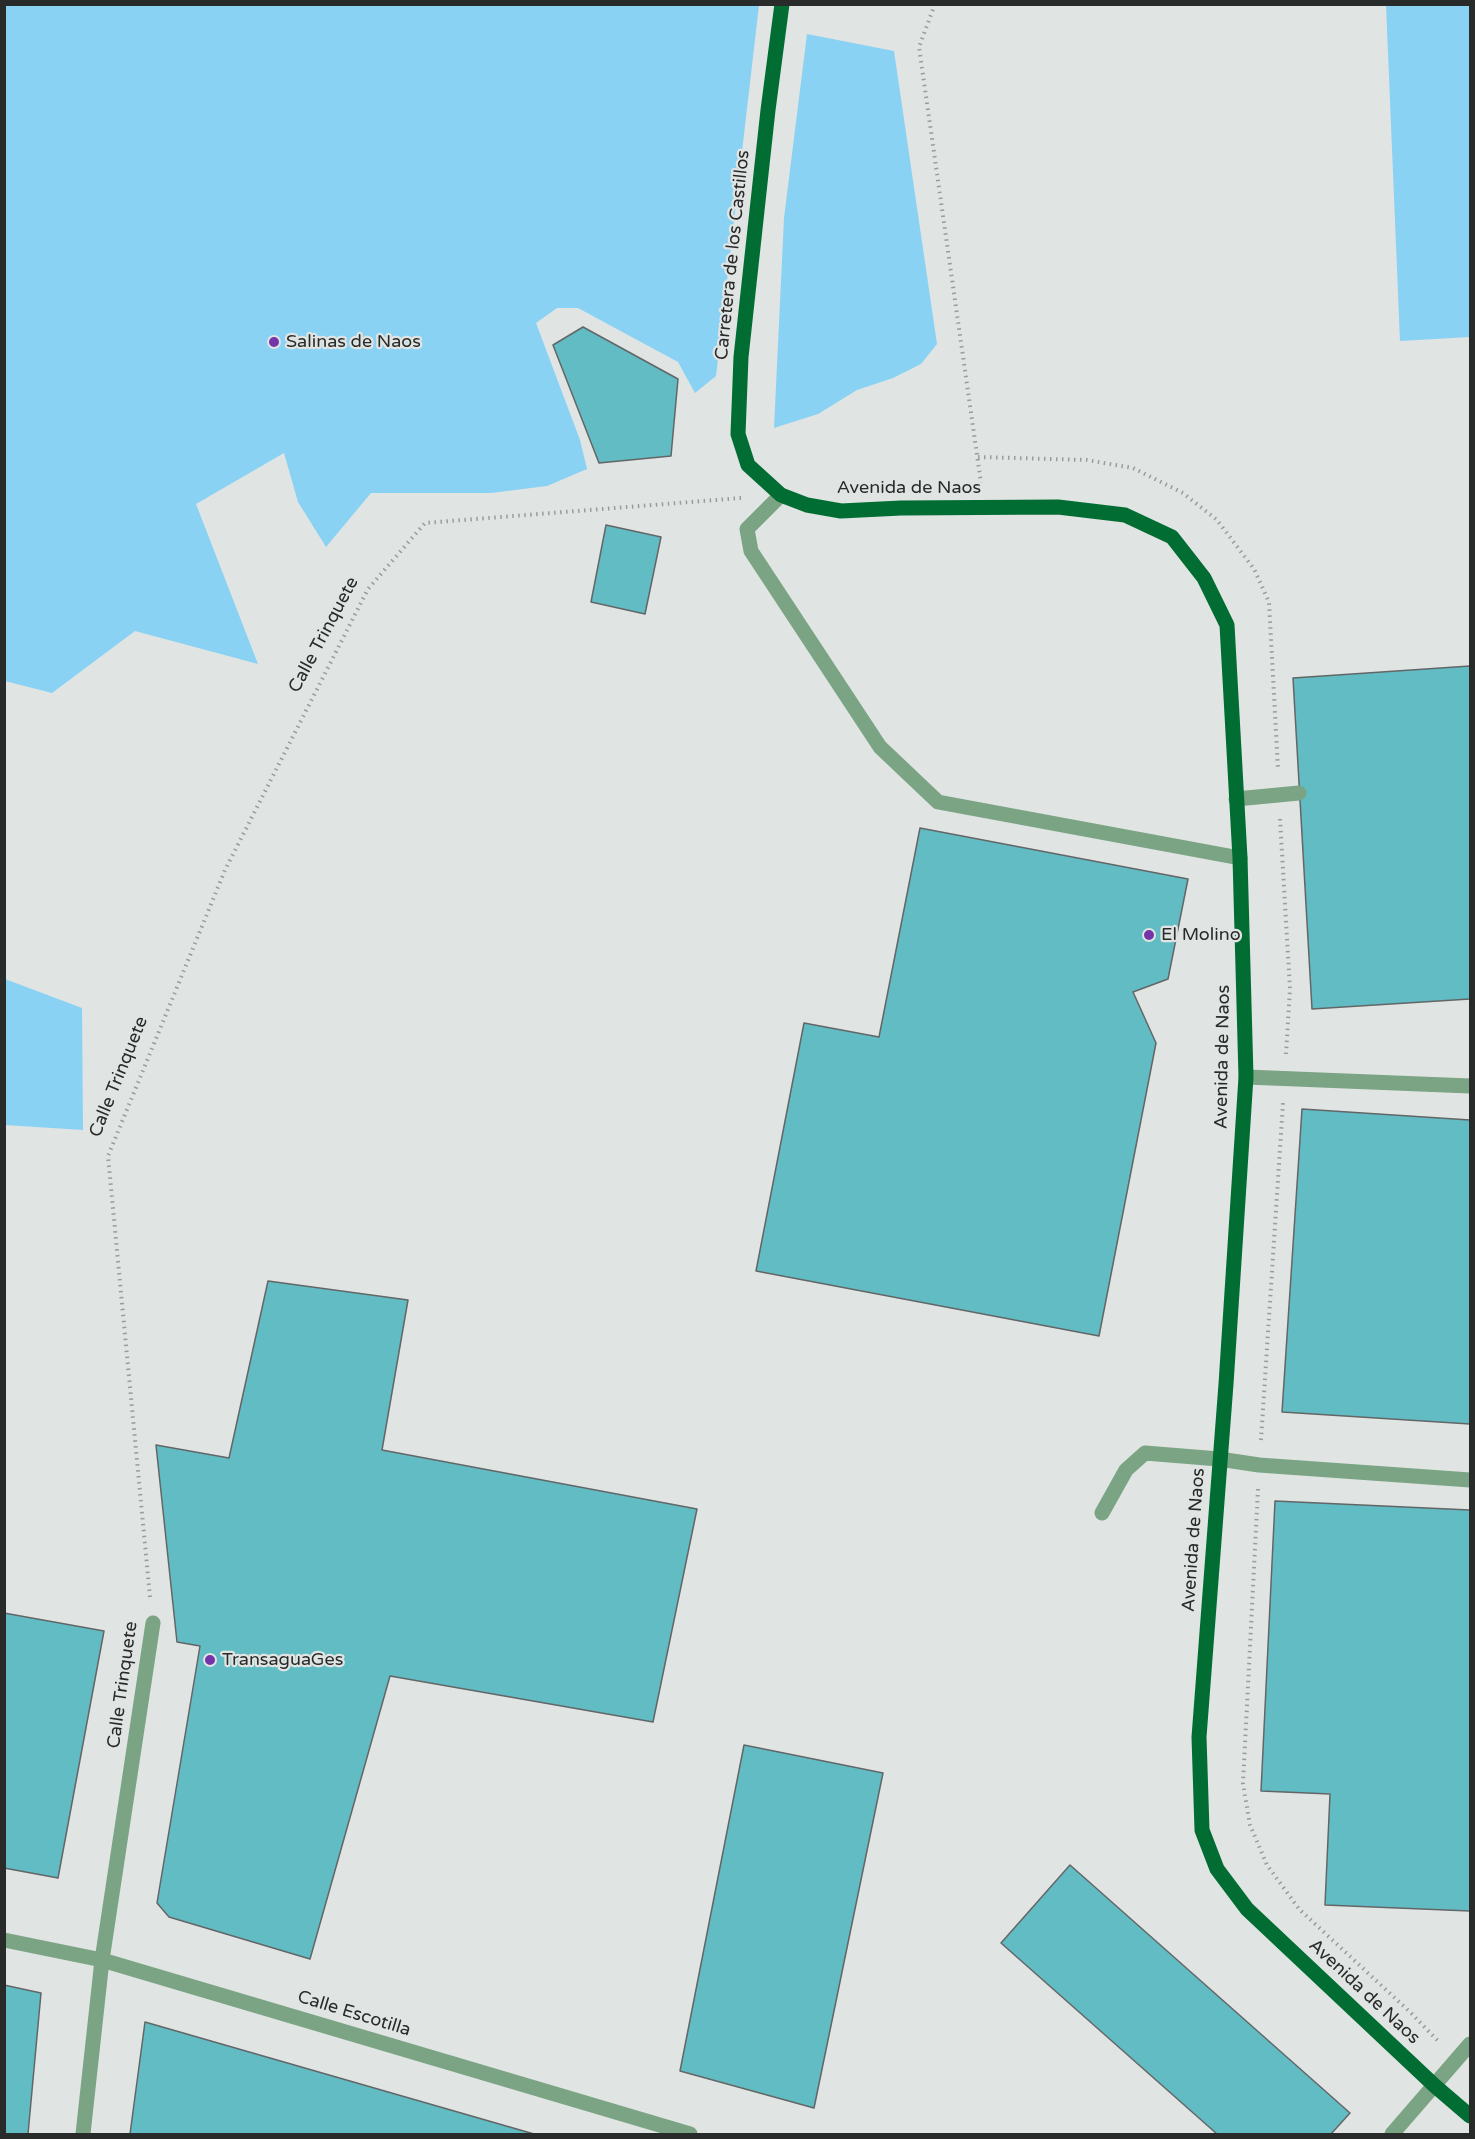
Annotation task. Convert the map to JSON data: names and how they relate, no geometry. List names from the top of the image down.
{
  "streets": {
    "main road": ["Carretera de los Castillos", "Avenida de Naos"],
    "street": ["Calle Trinquete", "Calle Escotilla"]
  },
  "crossings": [
    ["Carretera de los Castillos", "Avenida de Naos"],
    ["Carretera de los Castillos", "Calle Trinquete"],
    ["Avenida de Naos", "Calle Trinquete"],
    ["Calle Trinquete", "Calle Escotilla"]
  ],
  "places": ["Salinas de Naos", "El Molino", "TransaguaGes"]
}
